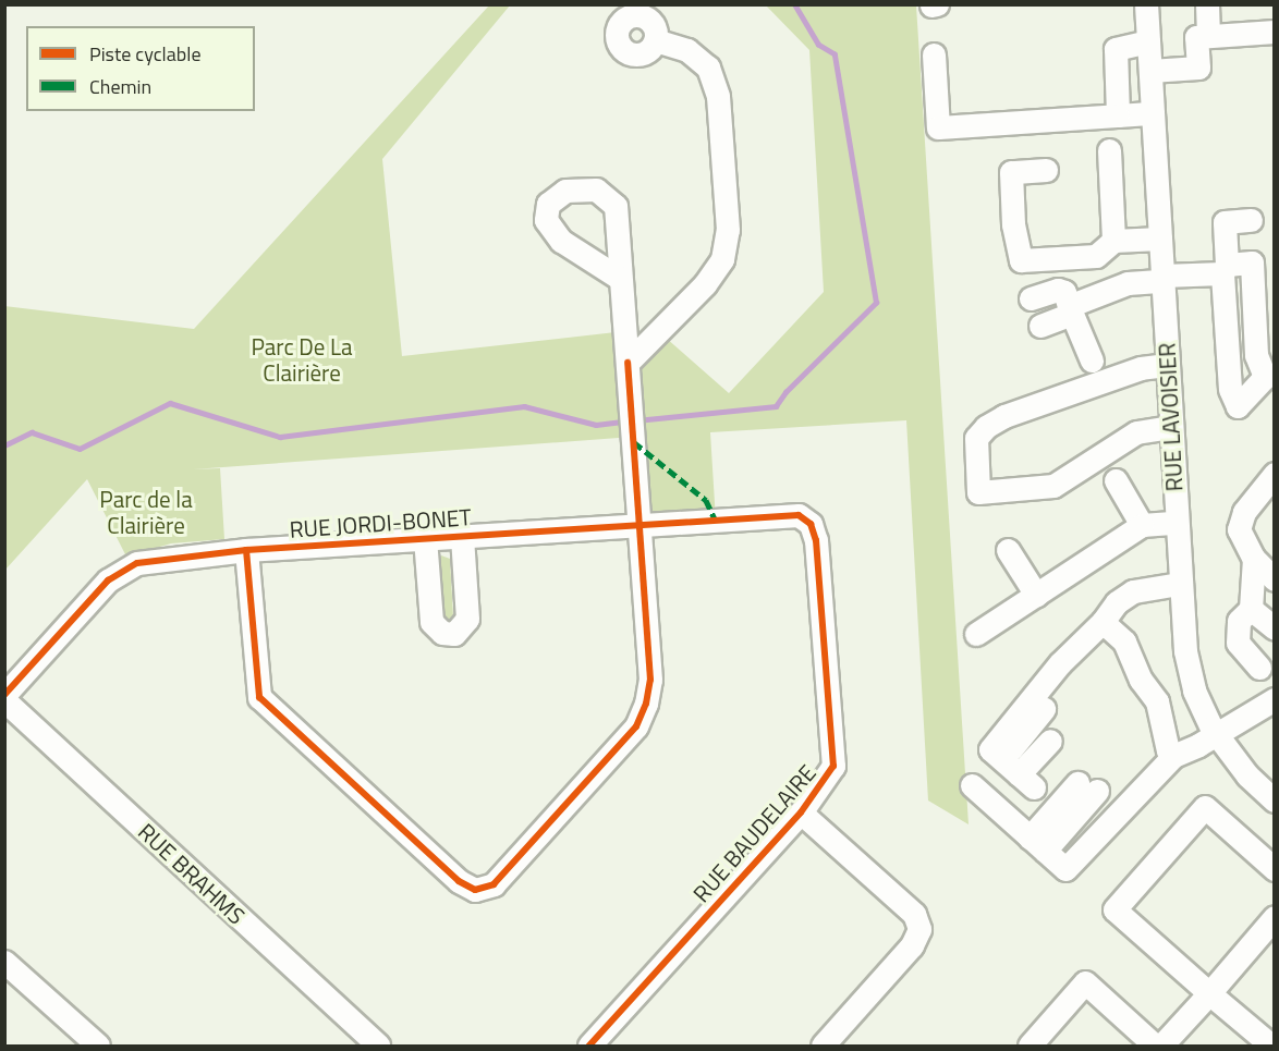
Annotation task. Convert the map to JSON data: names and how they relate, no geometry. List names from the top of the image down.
{
  "streets": {
    "street": [
      "RUE LAVOISIER",
      "RUE JORDI-BONET",
      "RUE BAUDELAIRE",
      "RUE BRAHMS"
    ]
  },
  "crossings": [
    ["RUE JORDI-BONET", "RUE BAUDELAIRE"]
  ],
  "parks": ["Parc De La Clairière", "Parc de la Clairière"],
  "legend": ["Piste cyclable", "Chemin"]
}
